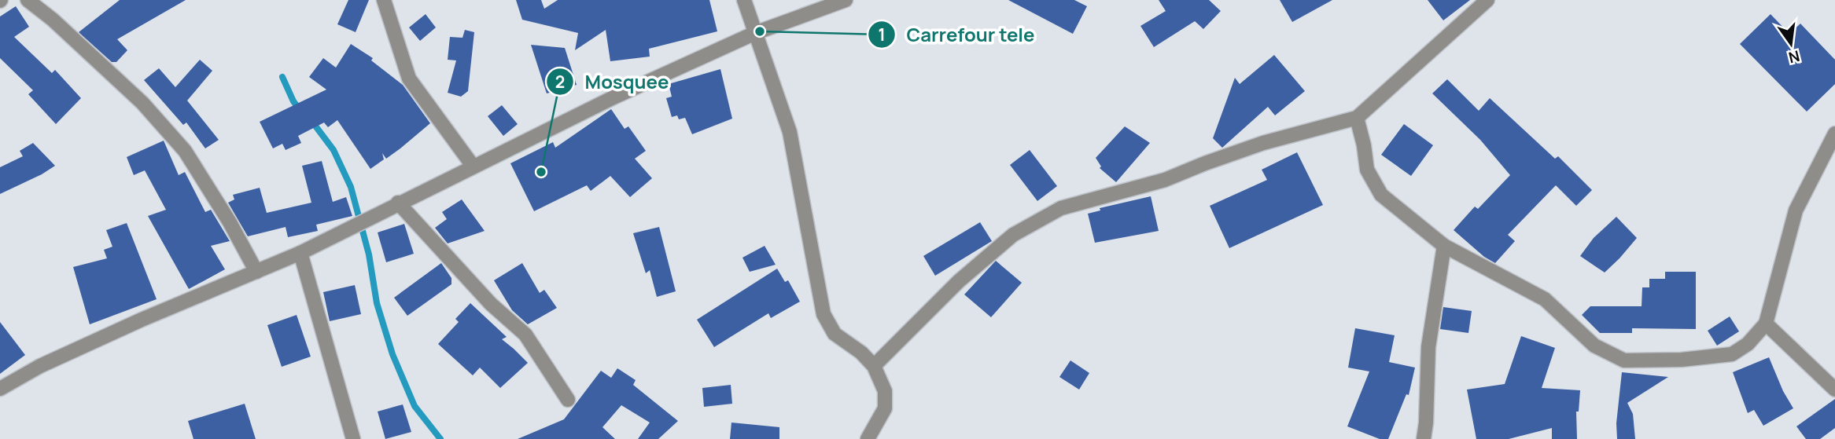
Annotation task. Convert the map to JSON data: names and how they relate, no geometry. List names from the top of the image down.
{
  "places": ["Carrefour tele", "Mosquee"],
  "north": "bottom"
}
